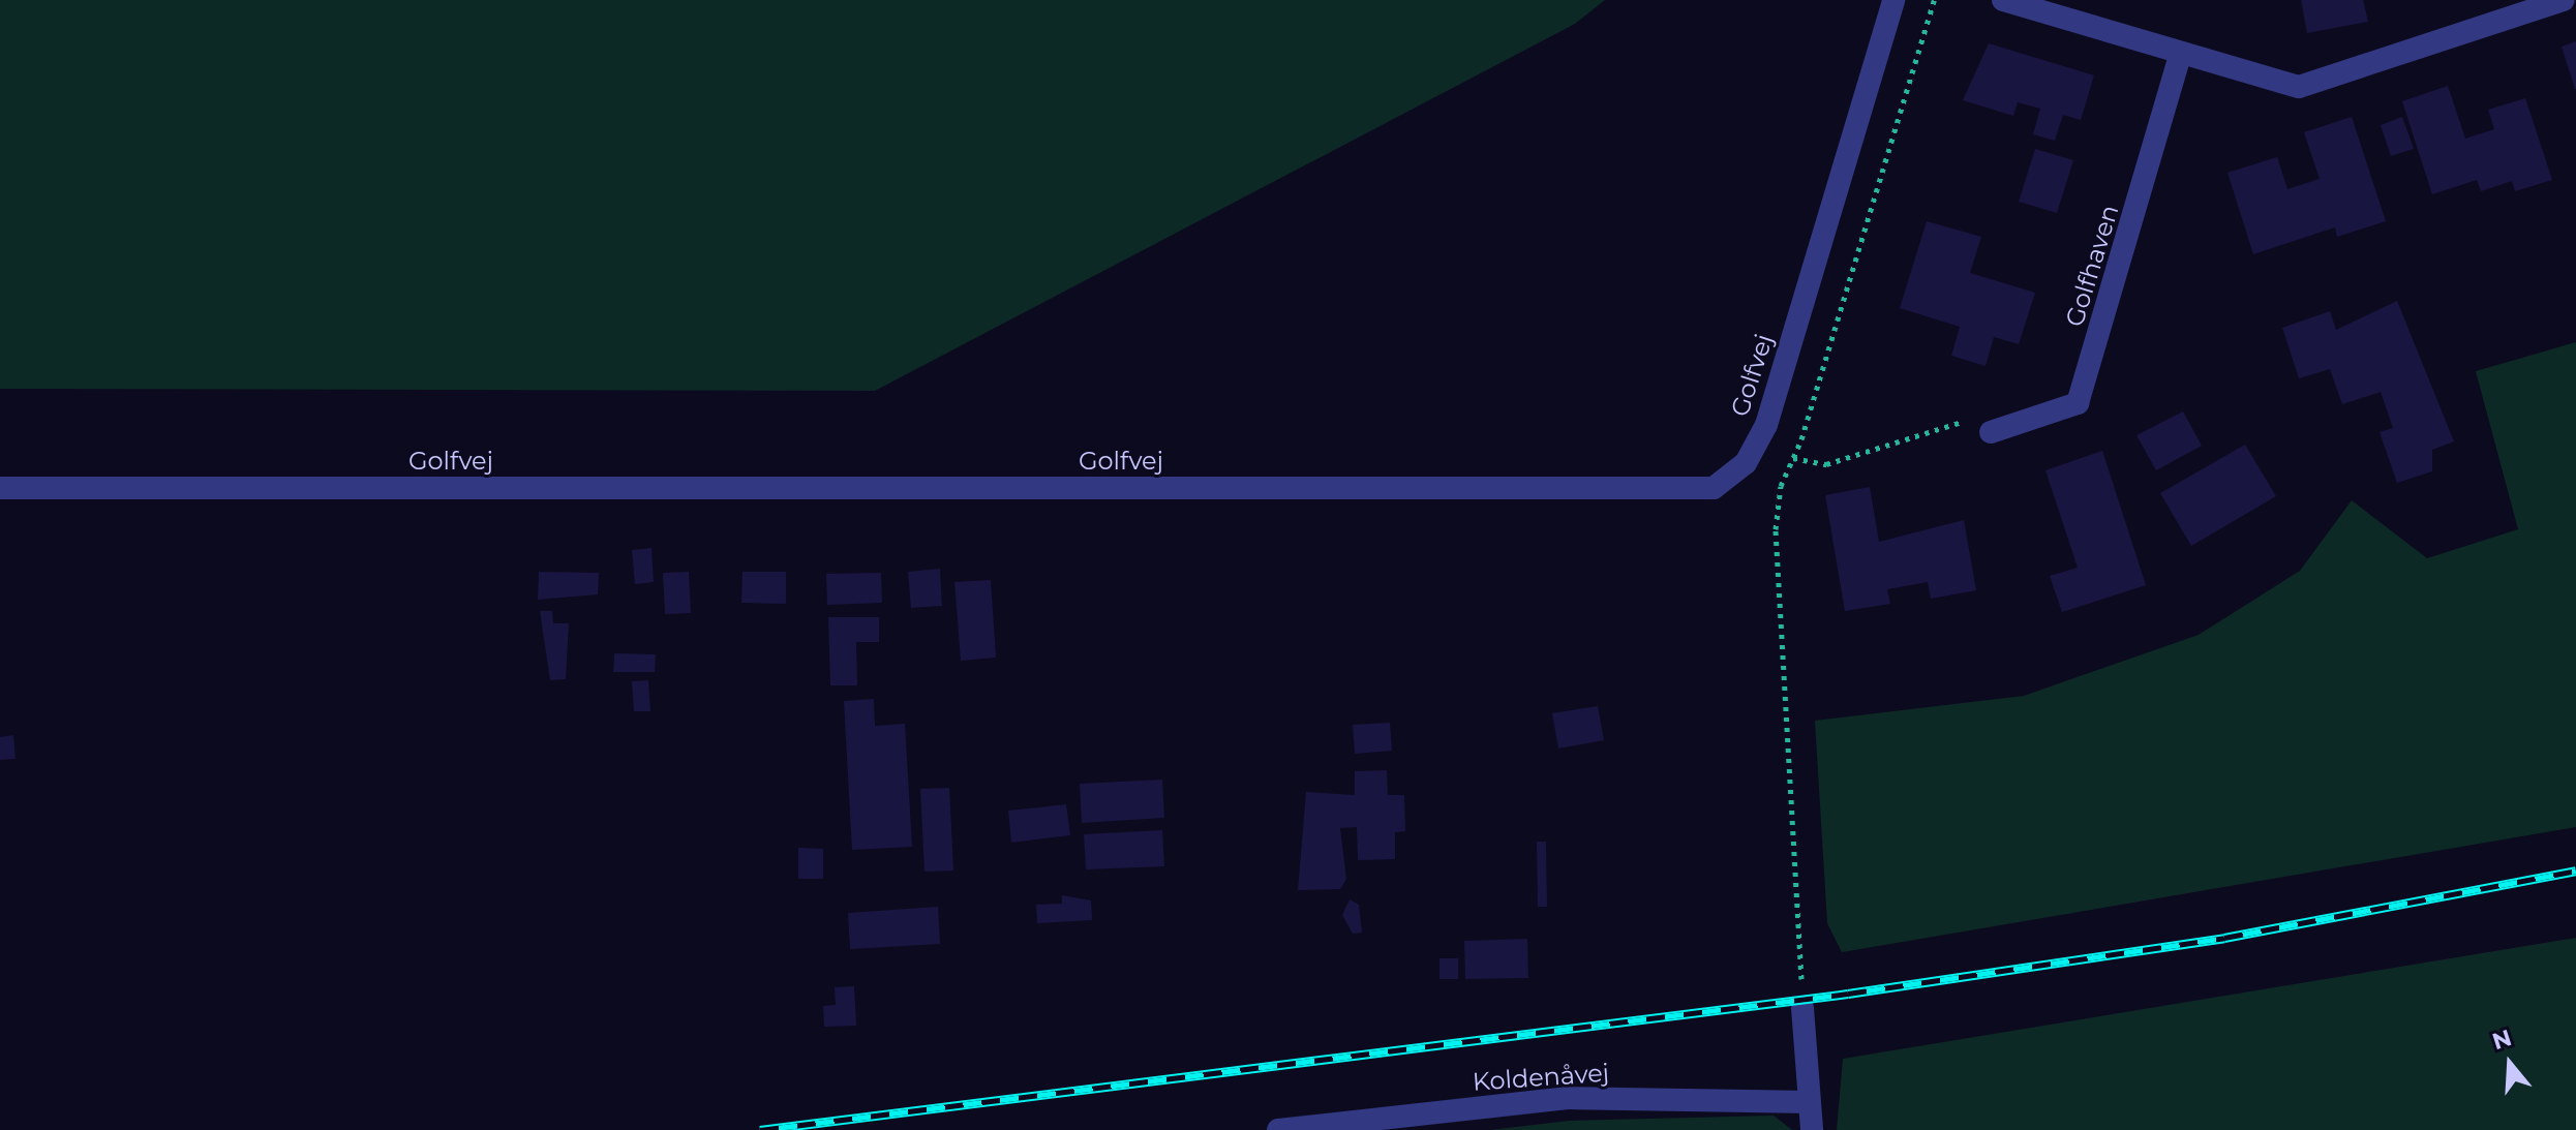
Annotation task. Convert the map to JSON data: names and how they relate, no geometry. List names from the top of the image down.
{
  "streets": {
    "street": ["Golfhaven", "Golfvej", "Koldenåvej"]
  },
  "north": "top"
}
